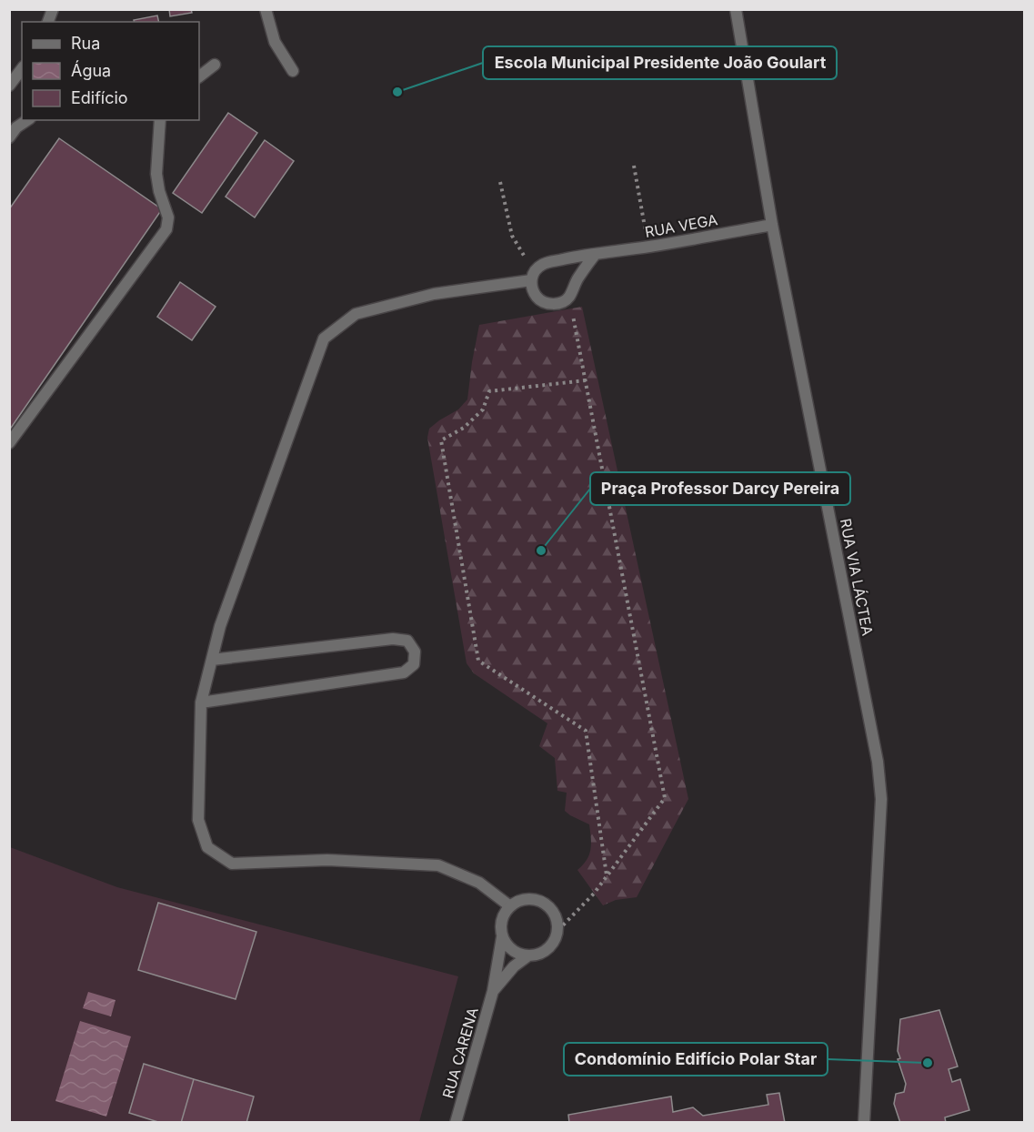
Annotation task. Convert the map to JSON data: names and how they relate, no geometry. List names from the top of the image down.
{
  "streets": {
    "street": ["RUA VEGA", "RUA VIA LÁCTEA", "RUA CARENA"]
  },
  "crossings": [
    ["RUA VEGA", "RUA VIA LÁCTEA"],
    ["RUA VEGA", "RUA CARENA"]
  ],
  "places": ["Escola Municipal Presidente João Goulart", "Praça Professor Darcy Pereira", "Condomínio Edifício Polar Star"],
  "legend": ["Rua", "Água", "Edifício"]
}
